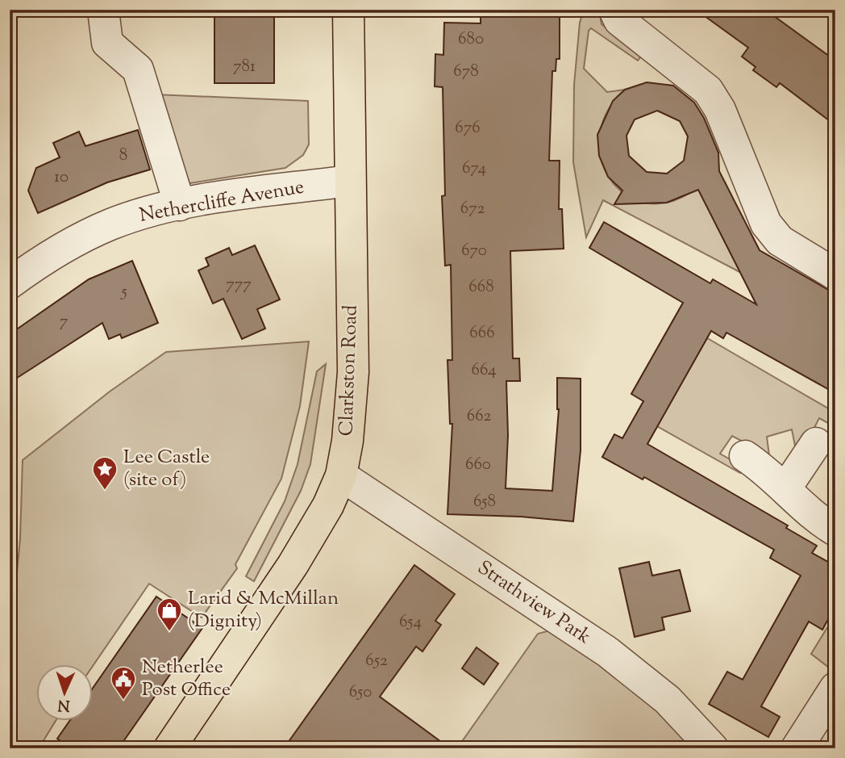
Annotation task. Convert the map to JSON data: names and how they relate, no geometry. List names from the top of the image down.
{
  "streets": {
    "main road": ["Clarkston Road"],
    "street": ["Nethercliffe Avenue", "Strathview Park"]
  },
  "crossings": [
    ["Nethercliffe Avenue", "Clarkston Road"],
    ["Clarkston Road", "Strathview Park"]
  ],
  "places": {
    "place": ["Lee Castle (site of)"],
    "shop": ["Larid & McMillan (Dignity)"],
    "public building": ["Netherlee Post Office"]
  },
  "house_numbers": [
    "680",
    "781",
    "678",
    "676",
    "8",
    "674",
    "10",
    "672",
    "670",
    "777",
    "668",
    "5",
    "7",
    "666",
    "664",
    "662",
    "660",
    "658",
    "654",
    "652",
    "650"
  ],
  "north": "bottom"
}
